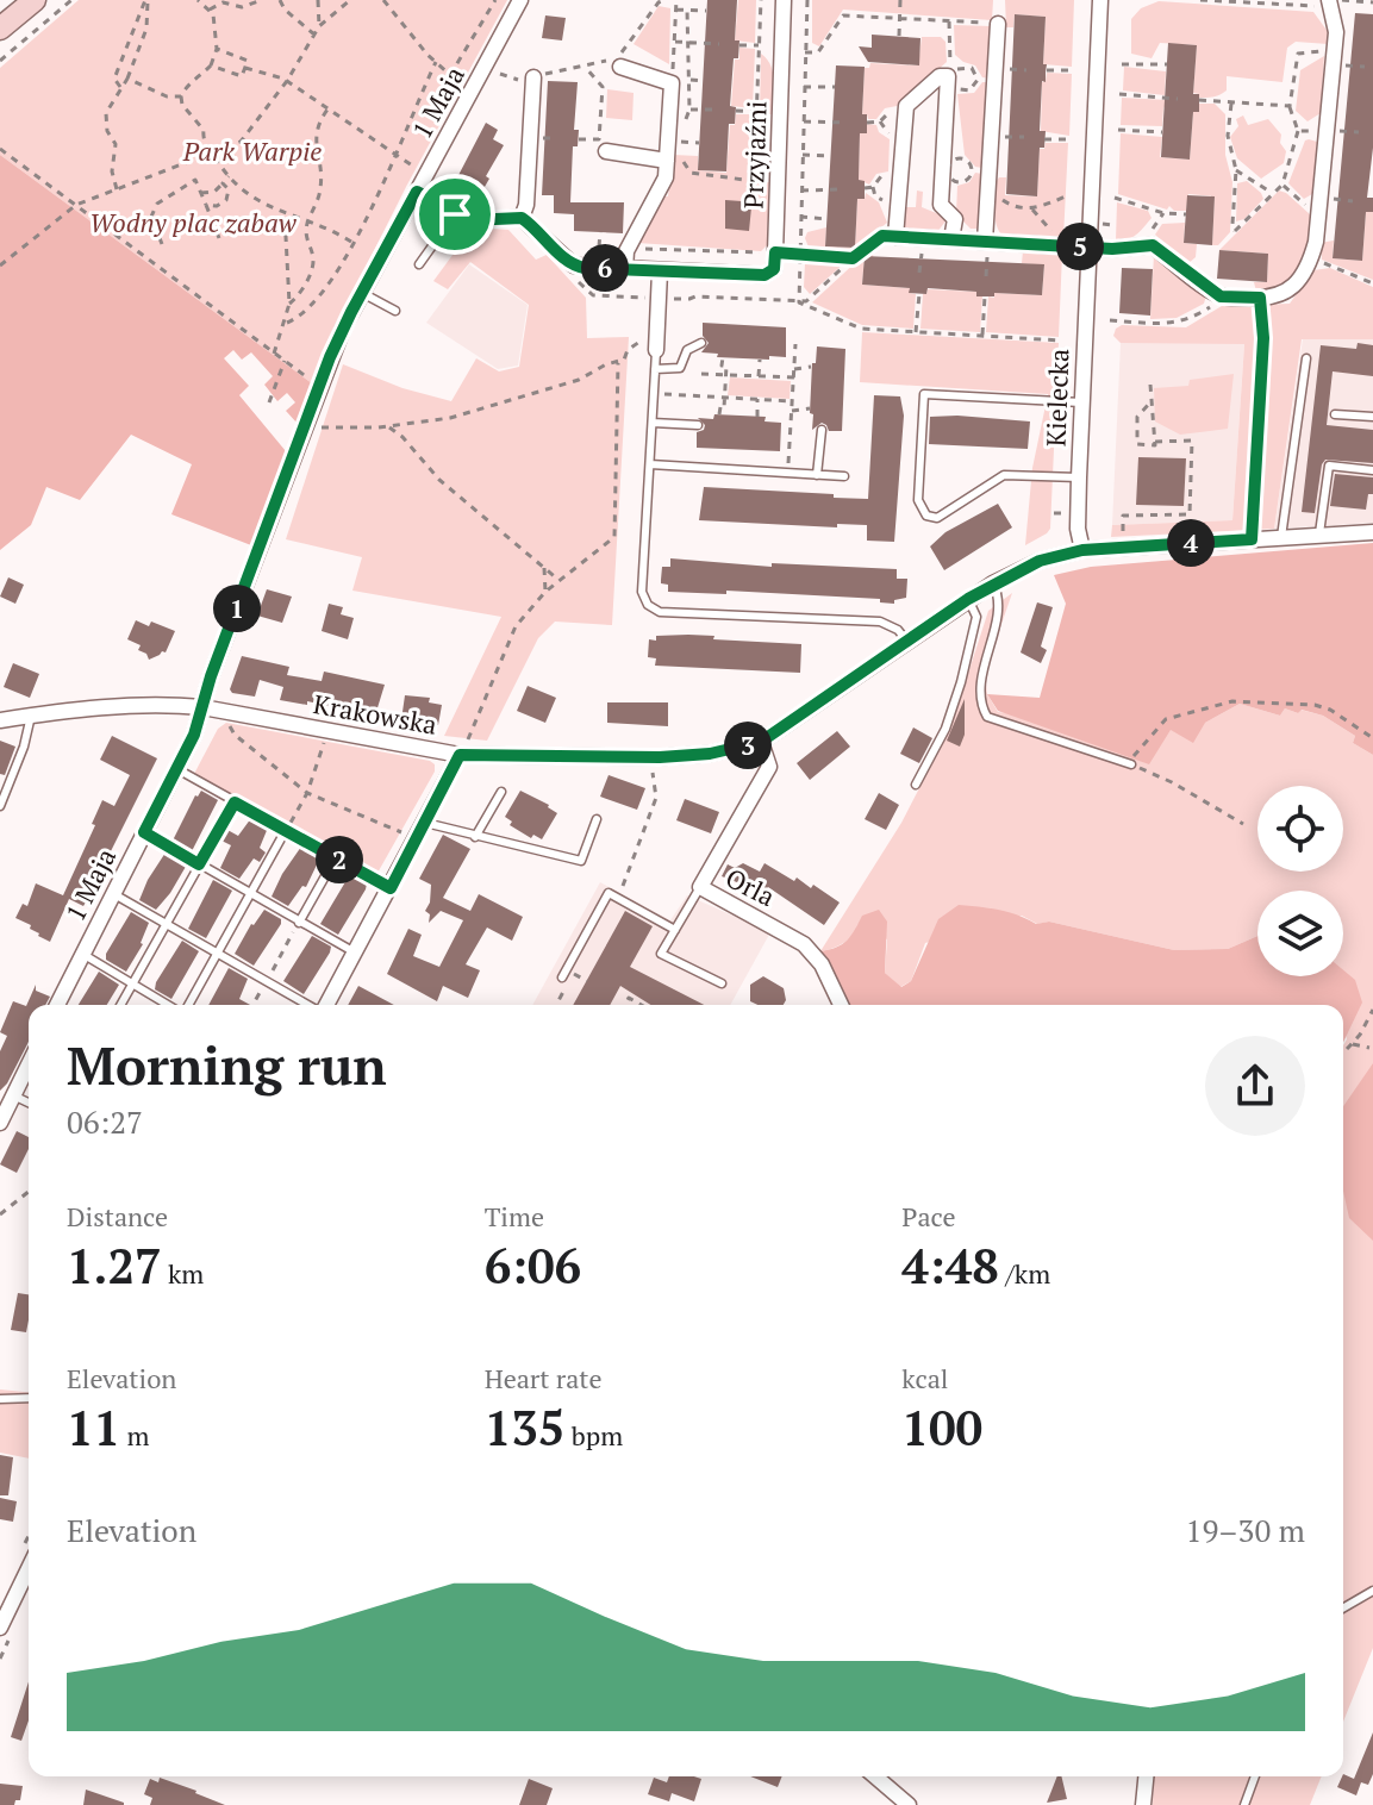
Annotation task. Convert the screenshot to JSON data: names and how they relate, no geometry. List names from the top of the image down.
{
  "streets": {
    "street": [
      "1 Maja",
      "Przyjaźni",
      "Kielecka",
      "Krakowska",
      "Orla"
    ]
  },
  "crossings": [
    ["1 Maja", "Krakowska"],
    ["Kielecka", "Krakowska"],
    ["Krakowska", "Orla"]
  ],
  "parks": ["Park Warpie", "Wodny plac zabaw"],
  "page": {
    "pins": [
      "5",
      "6",
      "4",
      "1",
      "3",
      "2"
    ],
    "heading": ["Morning run", "06:27"],
    "stats": [
      ["Distance", "1.27 km"],
      ["Time", "6:06"],
      ["Pace", "4:48 /km"],
      ["Elevation", "11 m"],
      ["Heart rate", "135 bpm"],
      ["kcal", "100"]
    ],
    "chart": ["Elevation", "19–30 m"]
  }
}
